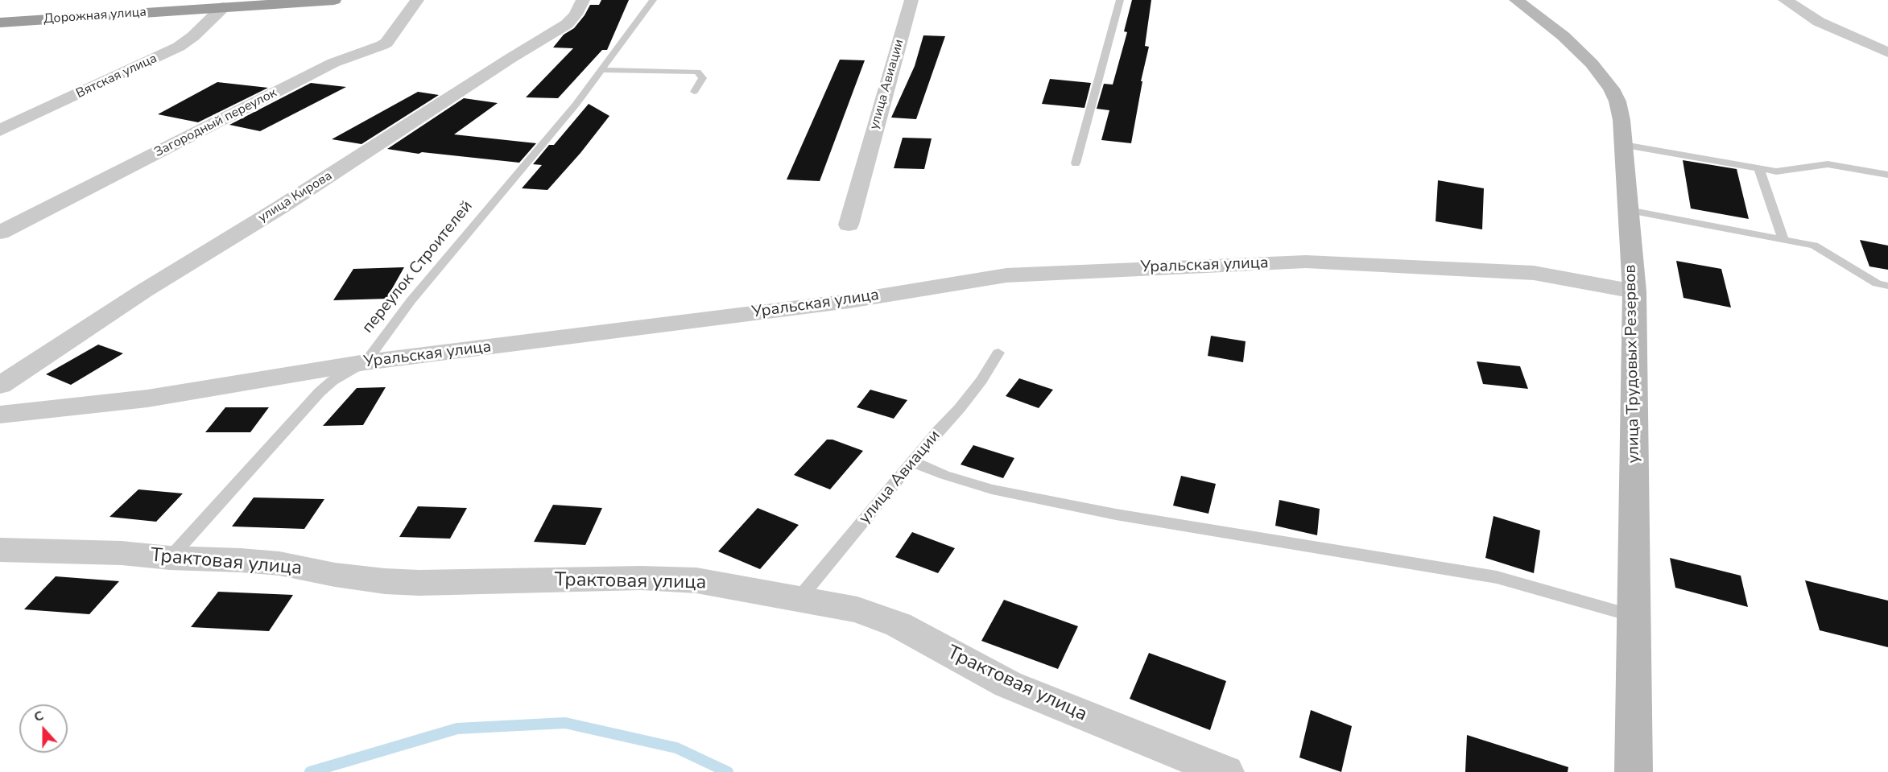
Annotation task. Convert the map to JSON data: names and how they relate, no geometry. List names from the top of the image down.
{
  "streets": {
    "highway": ["Дорожная улица"],
    "main road": ["улица Трудовых Резервов"],
    "street": [
      "Вятская улица",
      "улица Авиации",
      "Загородный переулок",
      "улица Кирова",
      "Уральская улица",
      "Трактовая улица"
    ],
    "lane": ["переулок Строителей"]
  },
  "crossings": [
    ["Дорожная улица", "Вятская улица"],
    ["улица Авиации", "Трактовая улица"],
    ["Уральская улица", "переулок Строителей"],
    ["Уральская улица", "улица Трудовых Резервов"],
    ["переулок Строителей", "Трактовая улица"]
  ],
  "north": "top"
}
